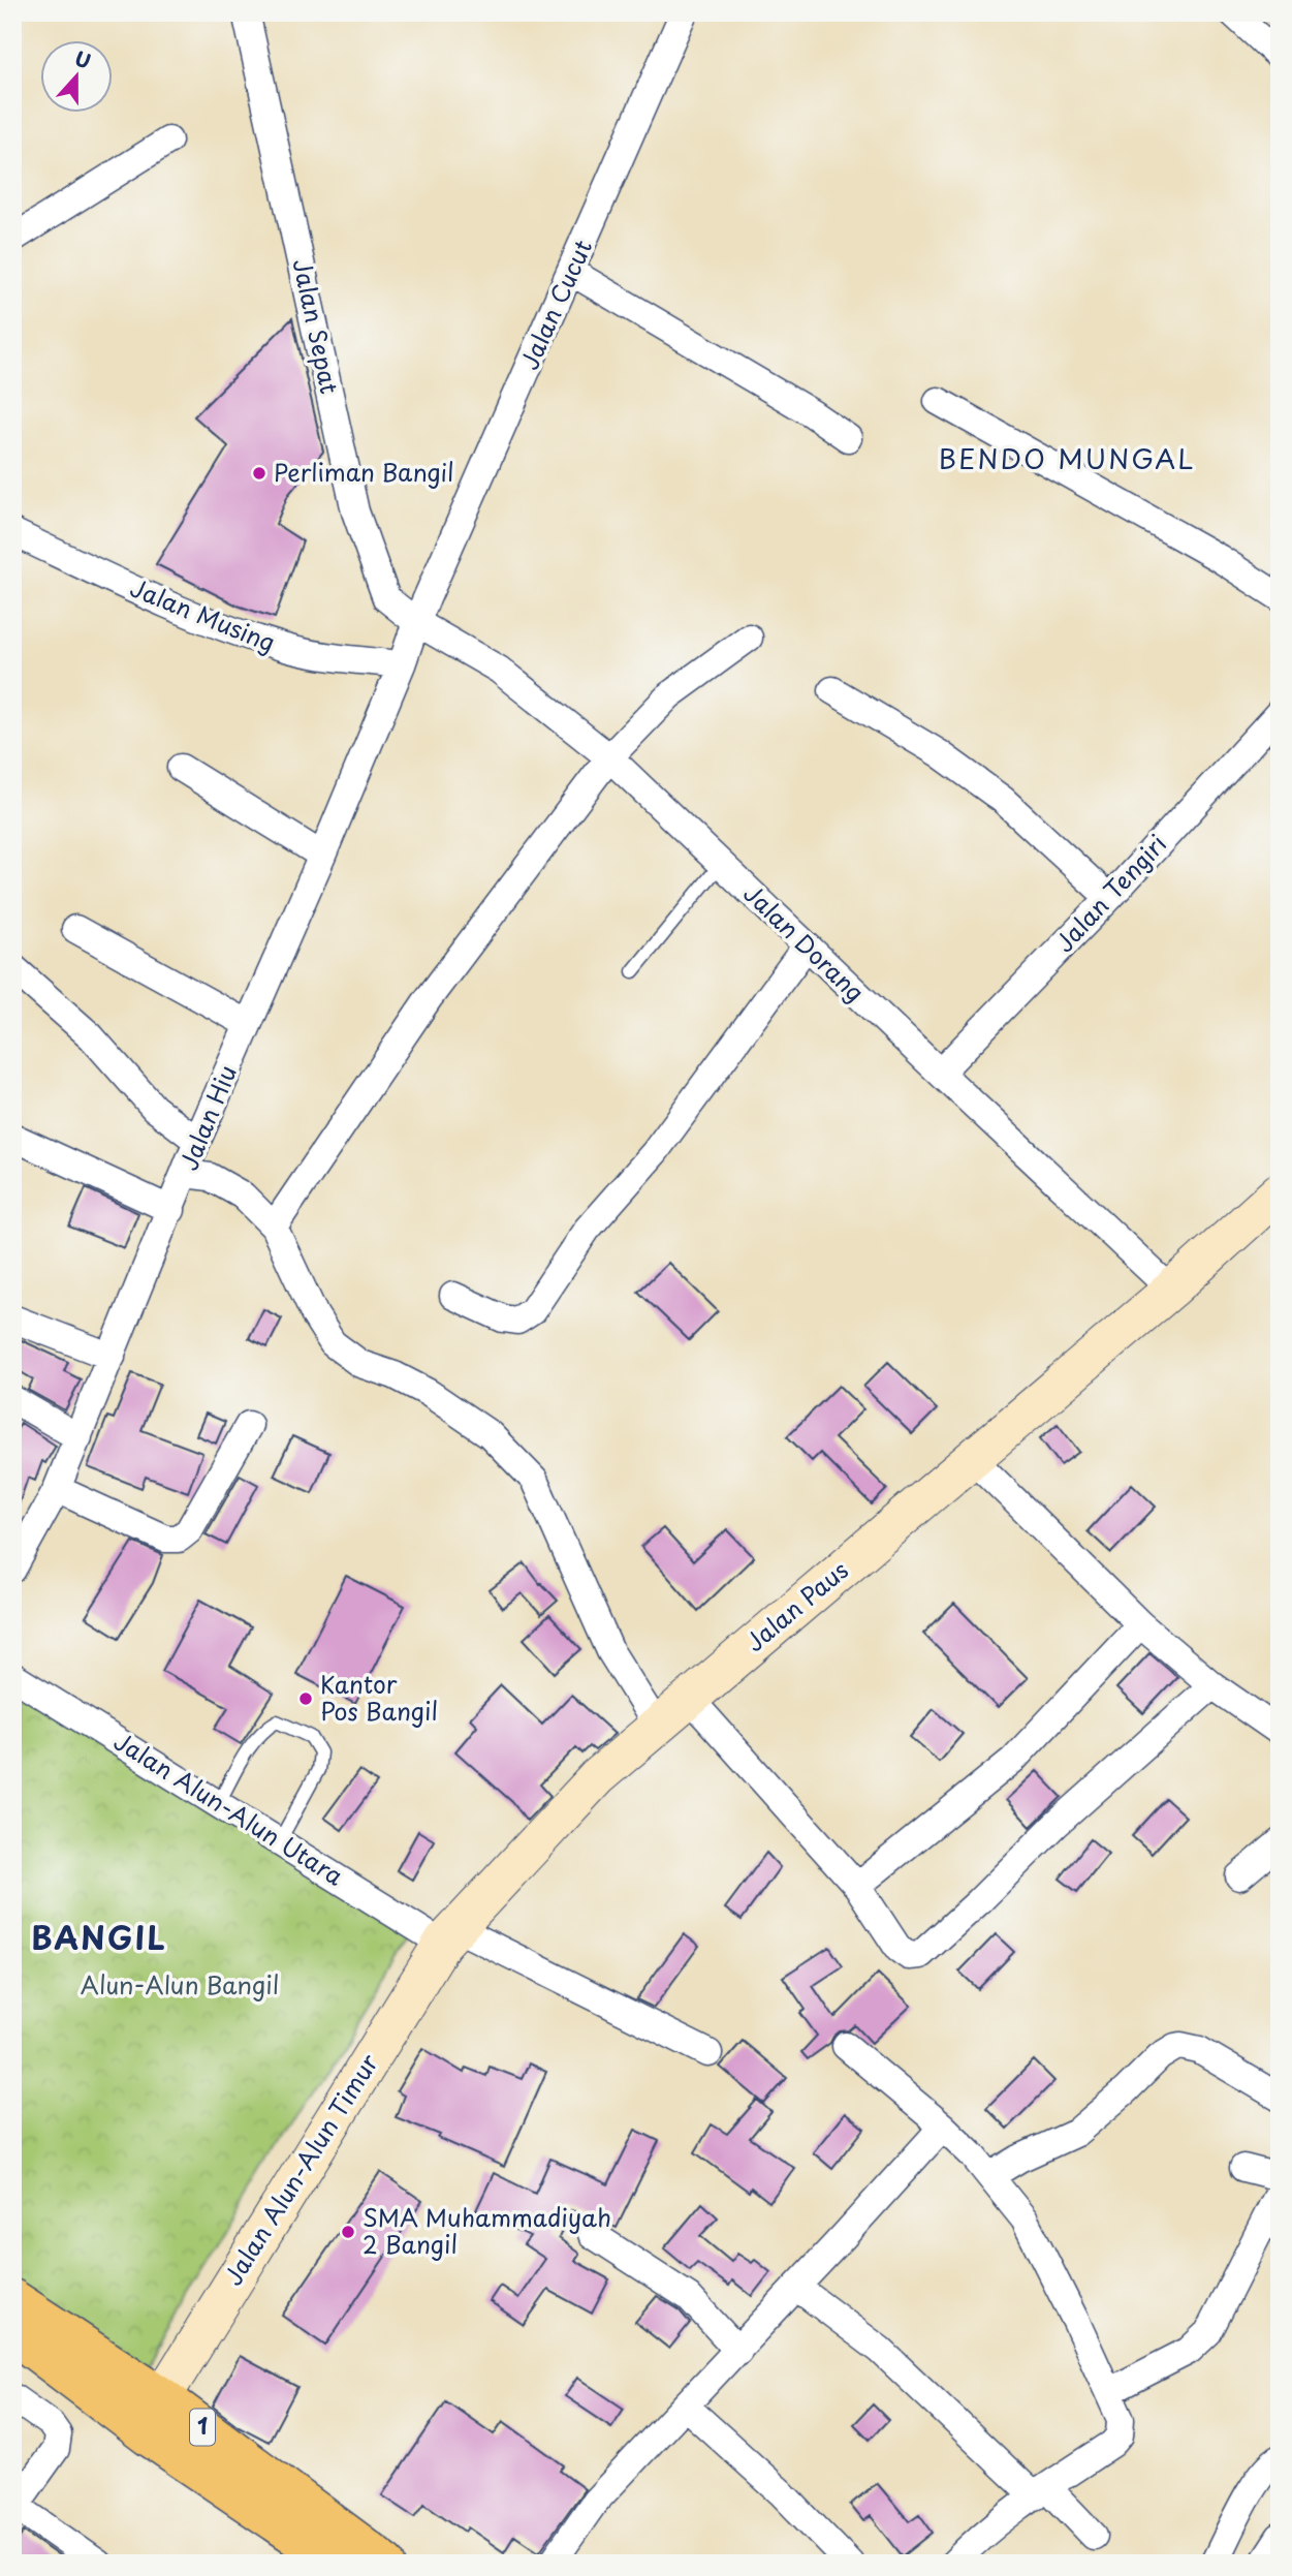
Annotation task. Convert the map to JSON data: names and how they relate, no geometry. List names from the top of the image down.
{
  "streets": {
    "highway": ["1"],
    "main road": ["Jalan Paus", "Jalan Alun-Alun Timur"],
    "street": [
      "Jalan Cucut",
      "Jalan Sepat",
      "Jalan Musing",
      "Jalan Tengiri",
      "Jalan Dorang",
      "Jalan Hiu",
      "Jalan Alun-Alun Utara"
    ]
  },
  "crossings": [
    ["Jalan Cucut", "Jalan Sepat"],
    ["Jalan Cucut", "Jalan Dorang"],
    ["Jalan Cucut", "Jalan Hiu"],
    ["Jalan Sepat", "Jalan Dorang"],
    ["Jalan Sepat", "Jalan Hiu"],
    ["Jalan Musing", "Jalan Hiu"],
    ["Jalan Tengiri", "Jalan Dorang"],
    ["Jalan Dorang", "Jalan Hiu"],
    ["Jalan Dorang", "Jalan Paus"],
    ["Jalan Paus", "Jalan Alun-Alun Utara"],
    ["Jalan Paus", "Jalan Alun-Alun Timur"],
    ["Jalan Alun-Alun Utara", "Jalan Alun-Alun Timur"],
    ["Jalan Alun-Alun Timur", "1"]
  ],
  "districts": ["BENDO MUNGAL", "BANGIL"],
  "parks": ["Alun-Alun Bangil"],
  "places": ["Perliman Bangil", "Kantor Pos Bangil", "SMA Muhammadiyah 2 Bangil"],
  "north": "top"
}
